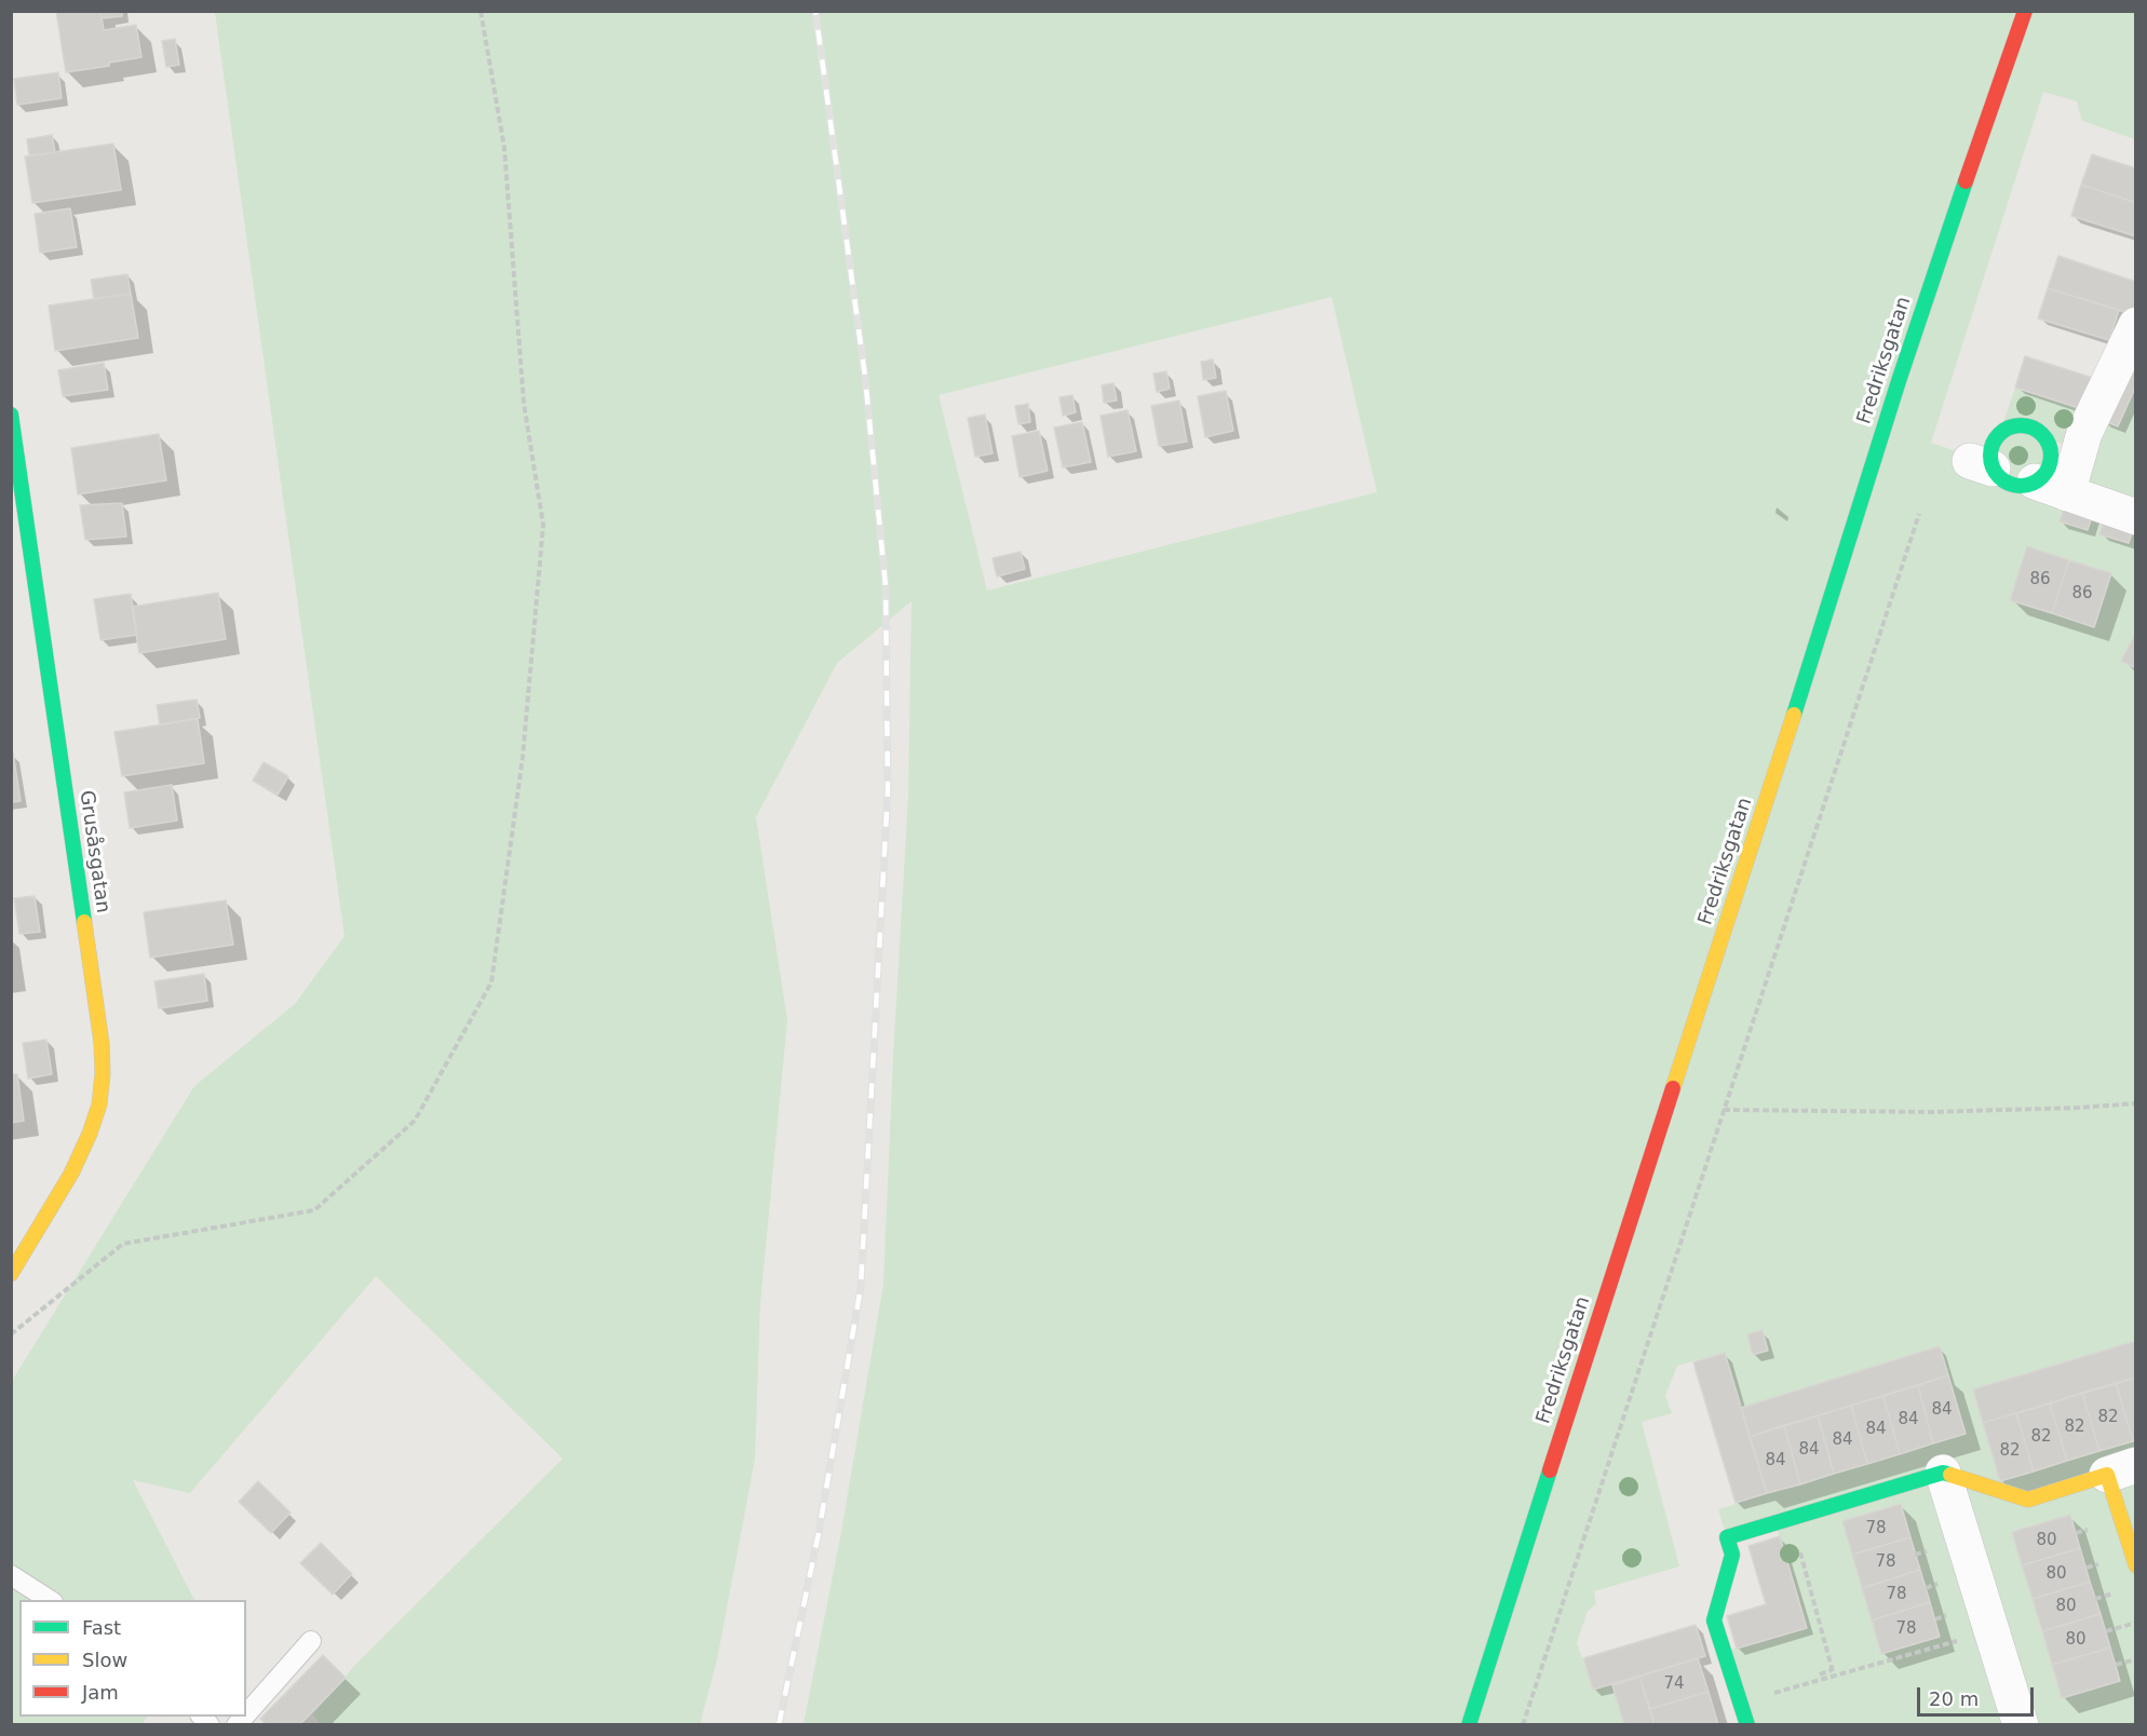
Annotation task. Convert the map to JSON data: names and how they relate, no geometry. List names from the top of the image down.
{
  "streets": {
    "street": ["Fredriksgatan", "Grusåsgatan"]
  },
  "house_numbers": [
    "86",
    "86",
    "84",
    "82",
    "84",
    "82",
    "84",
    "82",
    "84",
    "84",
    "82",
    "84",
    "78",
    "80",
    "78",
    "80",
    "78",
    "80",
    "78",
    "80",
    "74"
  ],
  "legend": ["Fast", "Slow", "Jam"],
  "scale_bar": "20 m"
}
